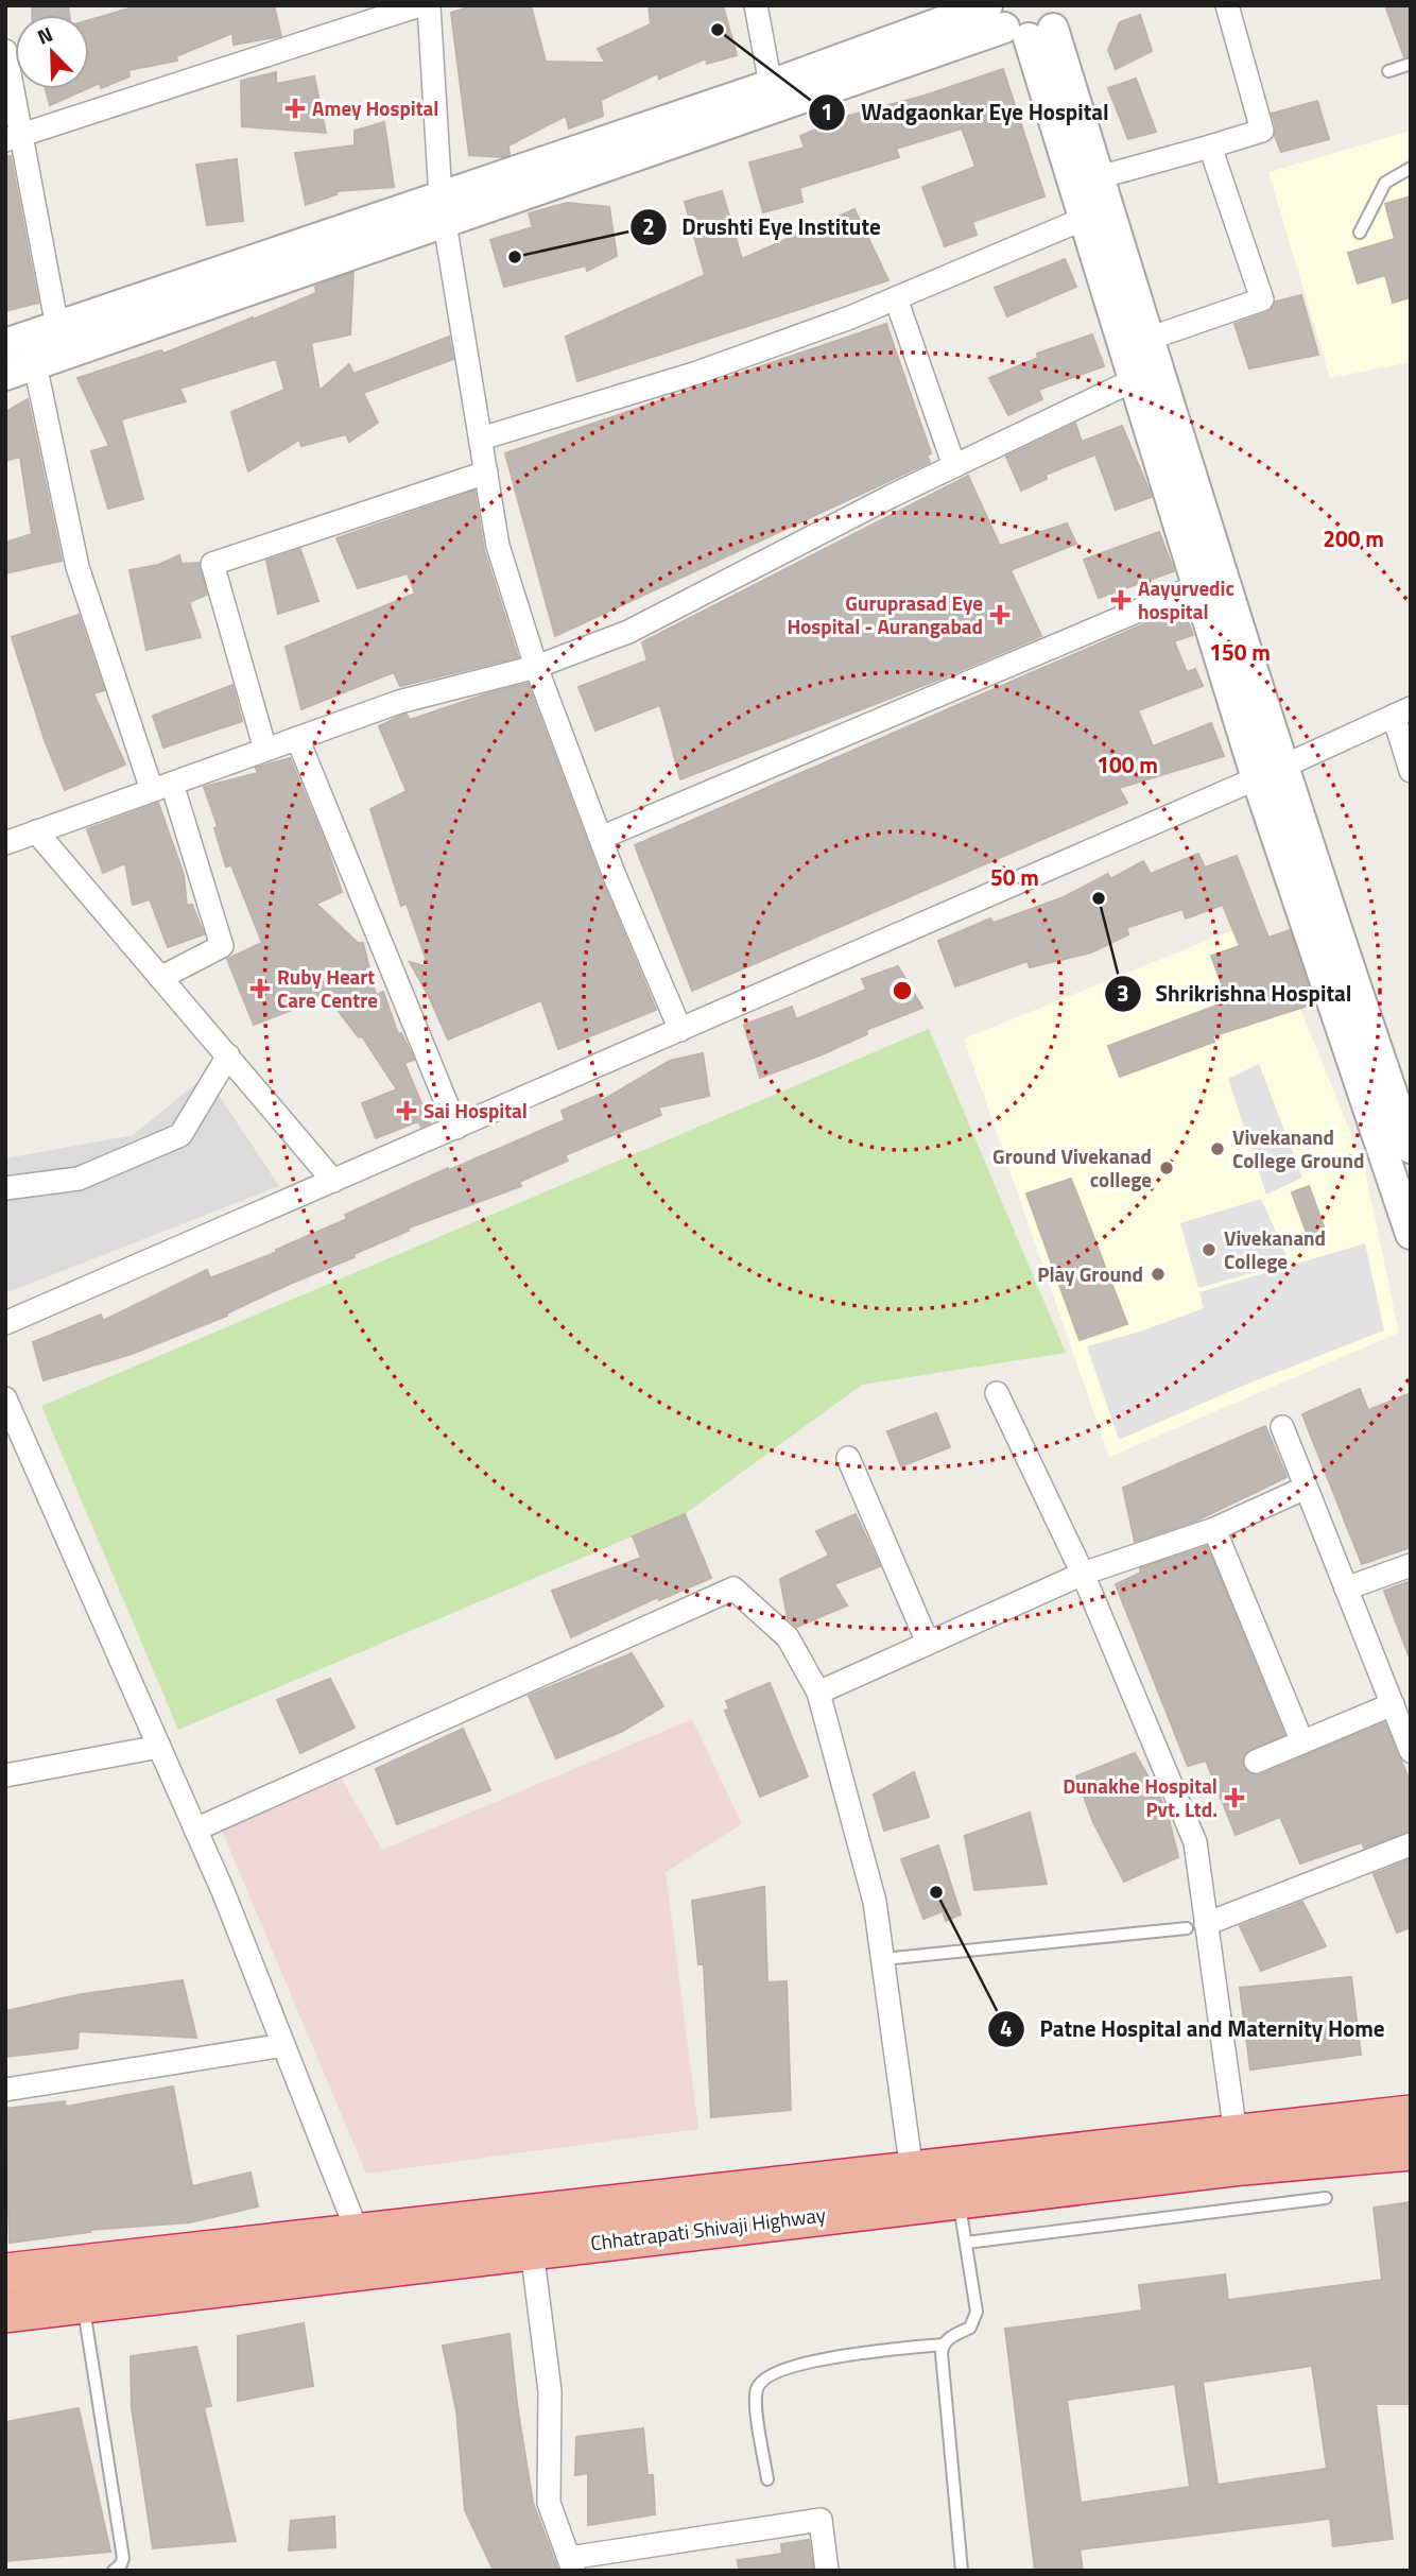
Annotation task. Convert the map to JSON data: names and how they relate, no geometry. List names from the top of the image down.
{
  "streets": {
    "highway": ["Chhatrapati Shivaji Highway"]
  },
  "places": {
    "other": [
      "Wadgaonkar Eye Hospital",
      "Drushti Eye Institute",
      "Shrikrishna Hospital",
      "Vivekanand College Ground",
      "Ground Vivekanad college",
      "Vivekanand College",
      "Play Ground",
      "Patne Hospital and Maternity Home"
    ],
    "health": [
      "Amey Hospital",
      "Aayurvedic hospital",
      "Guruprasad Eye Hospital - Aurangabad",
      "Ruby Heart Care Centre",
      "Sai Hospital",
      "Dunakhe Hospital Pvt. Ltd."
    ]
  },
  "north": "top left",
  "rings": [
    "200 m",
    "150 m",
    "100 m",
    "50 m"
  ]
}
